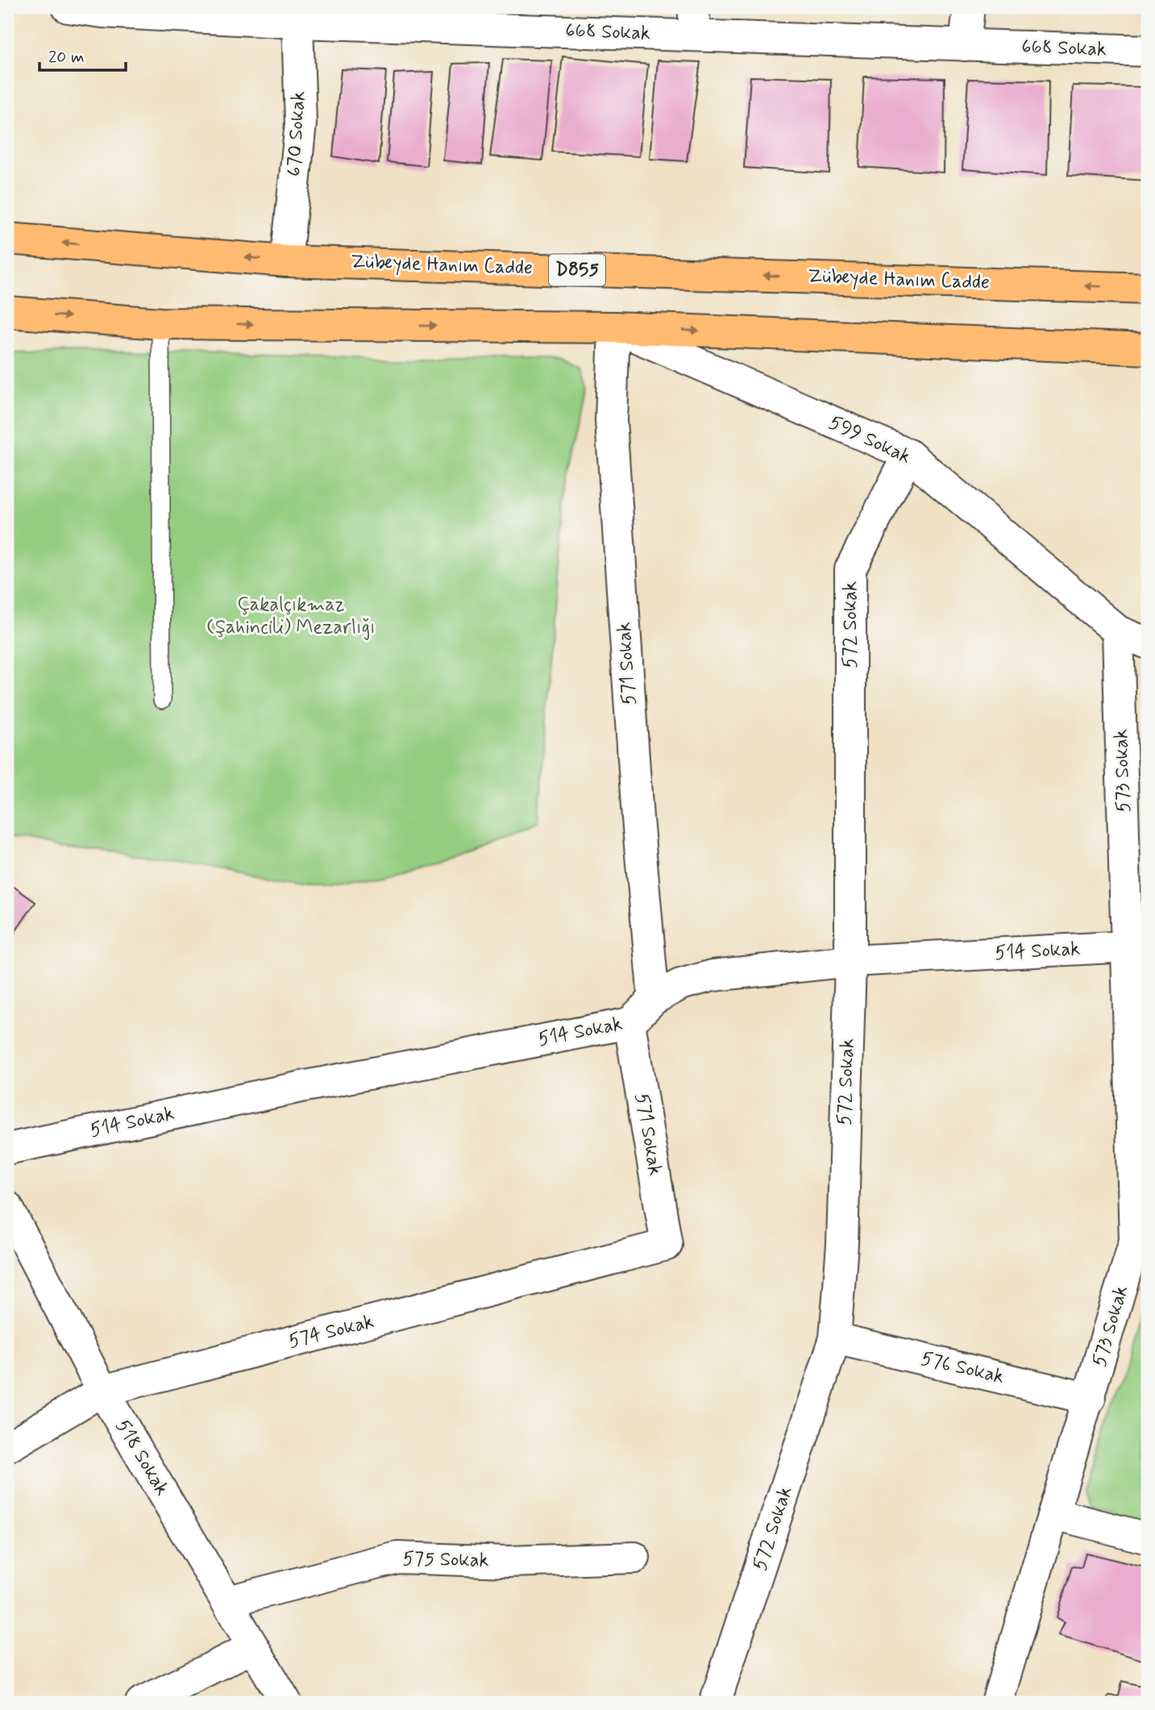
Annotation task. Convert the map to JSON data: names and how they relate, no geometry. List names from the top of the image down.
{
  "streets": {
    "highway": ["Zübeyde Hanım Cadde", "D855"],
    "street": [
      "668 Sokak",
      "670 Sokak",
      "599 Sokak",
      "572 Sokak",
      "571 Sokak",
      "573 Sokak",
      "514 Sokak",
      "574 Sokak",
      "576 Sokak",
      "518 Sokak",
      "575 Sokak"
    ]
  },
  "crossings": [
    ["668 Sokak", "670 Sokak"],
    ["670 Sokak", "Zübeyde Hanım Cadde"],
    ["599 Sokak", "572 Sokak"],
    ["599 Sokak", "571 Sokak"],
    ["599 Sokak", "573 Sokak"],
    ["572 Sokak", "514 Sokak"],
    ["572 Sokak", "576 Sokak"],
    ["571 Sokak", "514 Sokak"],
    ["571 Sokak", "574 Sokak"],
    ["573 Sokak", "514 Sokak"],
    ["573 Sokak", "576 Sokak"],
    ["574 Sokak", "518 Sokak"],
    ["518 Sokak", "575 Sokak"]
  ],
  "parks": ["Çakalçıkmaz (Şahincili) Mezarlığı"],
  "scale_bar": "20 m"
}
